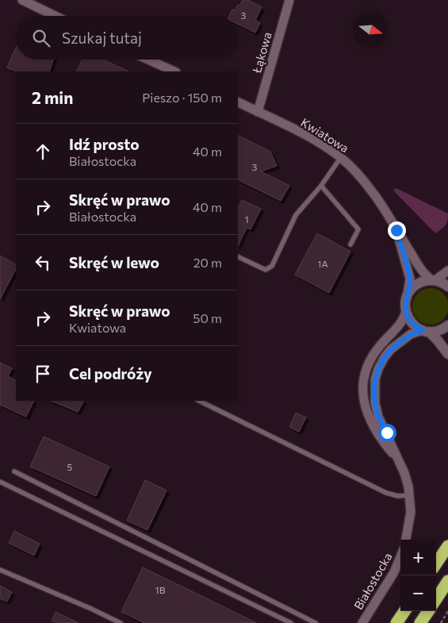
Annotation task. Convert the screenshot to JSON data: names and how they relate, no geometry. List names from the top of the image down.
{
  "streets": {
    "street": ["Łąkowa", "Kwiatowa", "Białostocka"]
  },
  "crossings": [
    ["Łąkowa", "Kwiatowa"]
  ],
  "house_numbers": [
    "3",
    "3",
    "1",
    "1A",
    "5",
    "1B"
  ],
  "north": "right",
  "page": {
    "search": "Szukaj tutaj",
    "heading": ["2 min", "Pieszo · 150 m"],
    "list": [
      ["Idź prosto", "Białostocka", "40 m"],
      ["Skręć w prawo", "Białostocka", "40 m"],
      ["Skręć w lewo", "20 m"],
      ["Skręć w prawo", "Kwiatowa", "50 m"],
      "Cel podróży"
    ],
    "map_buttons": ["+", "−"]
  }
}
